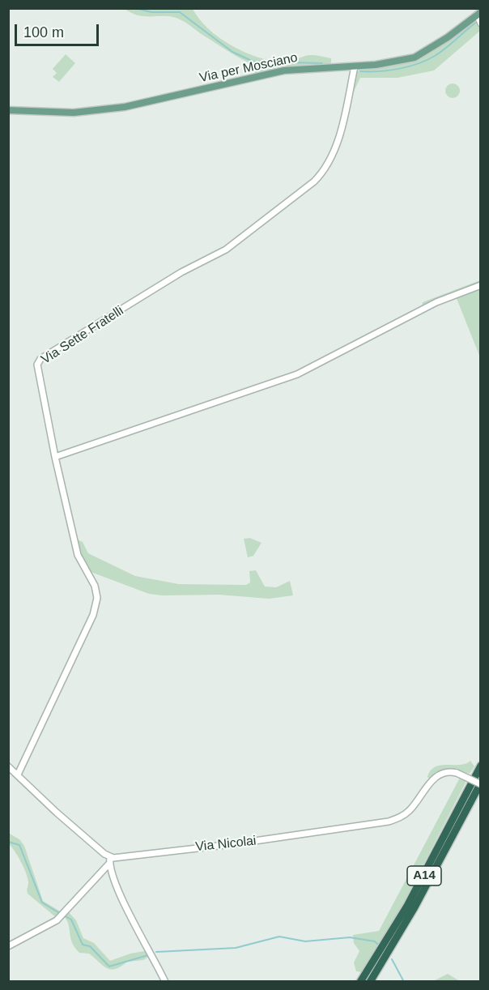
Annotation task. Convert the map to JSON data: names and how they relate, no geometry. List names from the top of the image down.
{
  "streets": {
    "highway": ["A14"],
    "main road": ["Via per Mosciano"],
    "street": ["Via Sette Fratelli", "Via Nicolai"]
  },
  "crossings": [
    ["Via per Mosciano", "Via Sette Fratelli"],
    ["Via Nicolai", "A14"]
  ],
  "scale_bar": "100 m"
}
